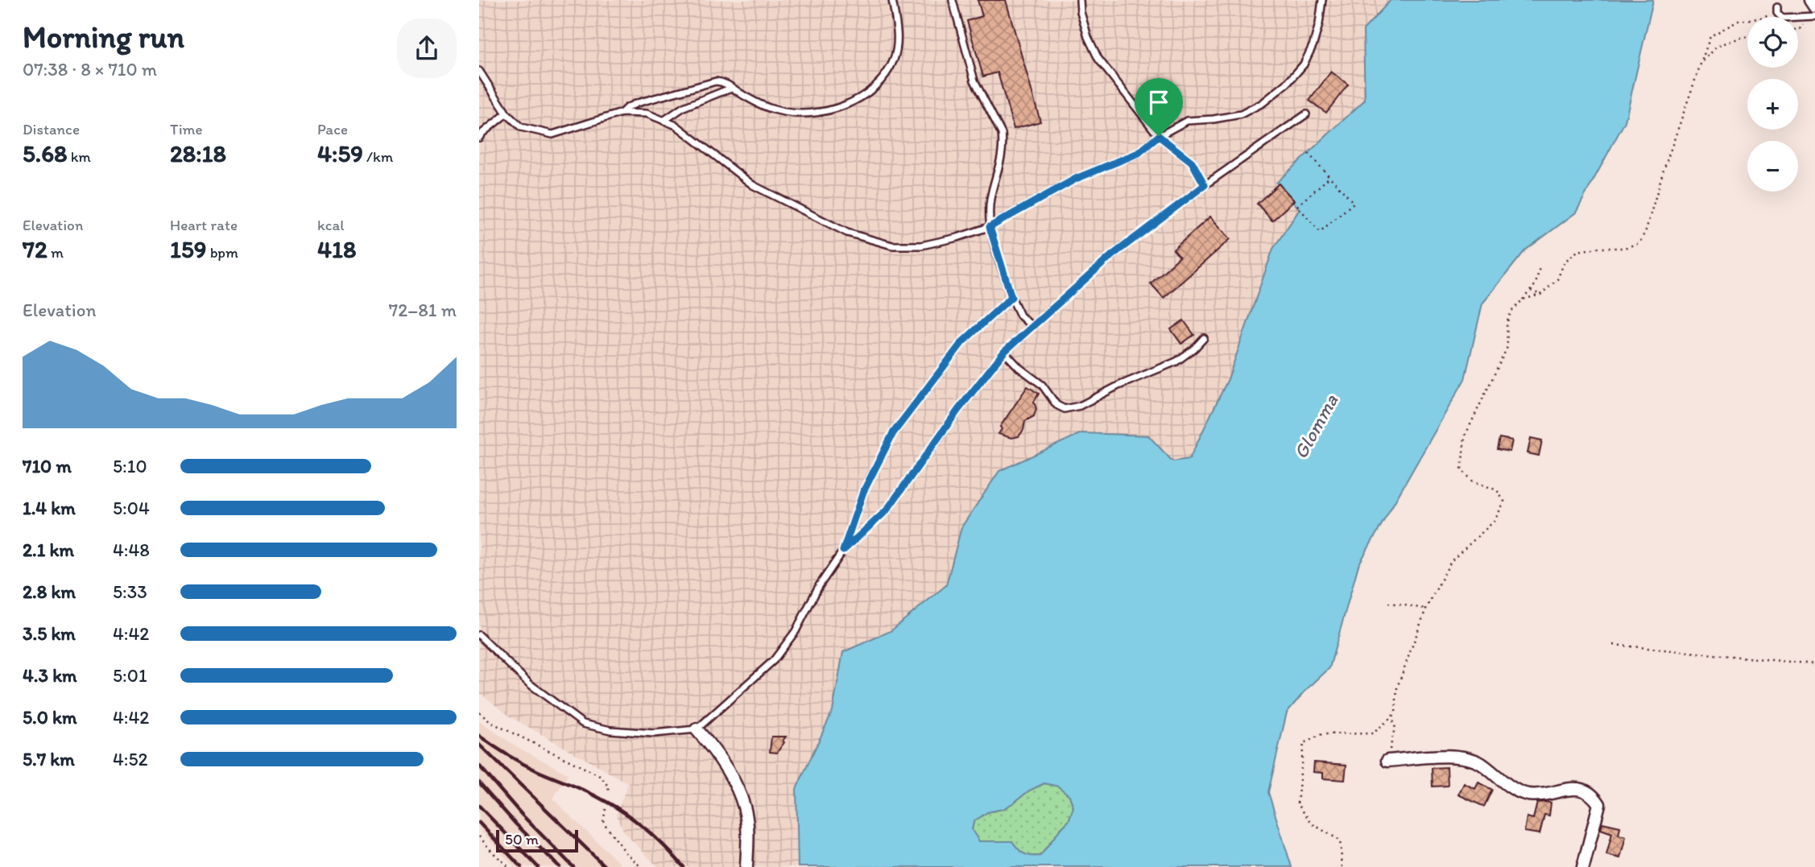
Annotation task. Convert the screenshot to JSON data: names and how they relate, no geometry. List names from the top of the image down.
{
  "water": ["Glomma"],
  "scale_bar": "50 m",
  "page": {
    "heading": ["Morning run", "07:38 · 8 × 710 m"],
    "map_buttons": ["+", "−"],
    "stats": [
      ["Distance", "5.68 km"],
      ["Time", "28:18"],
      ["Pace", "4:59 /km"],
      ["Elevation", "72 m"],
      ["Heart rate", "159 bpm"],
      ["kcal", "418"]
    ],
    "chart": ["Elevation", "72–81 m"],
    "list": [
      {
        "name": "710 m",
        "note": "5:10"
      },
      {
        "name": "1.4 km",
        "note": "5:04"
      },
      {
        "name": "2.1 km",
        "note": "4:48"
      },
      {
        "name": "2.8 km",
        "note": "5:33"
      },
      {
        "name": "3.5 km",
        "note": "4:42"
      },
      {
        "name": "4.3 km",
        "note": "5:01"
      },
      {
        "name": "5.0 km",
        "note": "4:42"
      },
      {
        "name": "5.7 km",
        "note": "4:52"
      }
    ],
    "scale": "50 m"
  }
}
